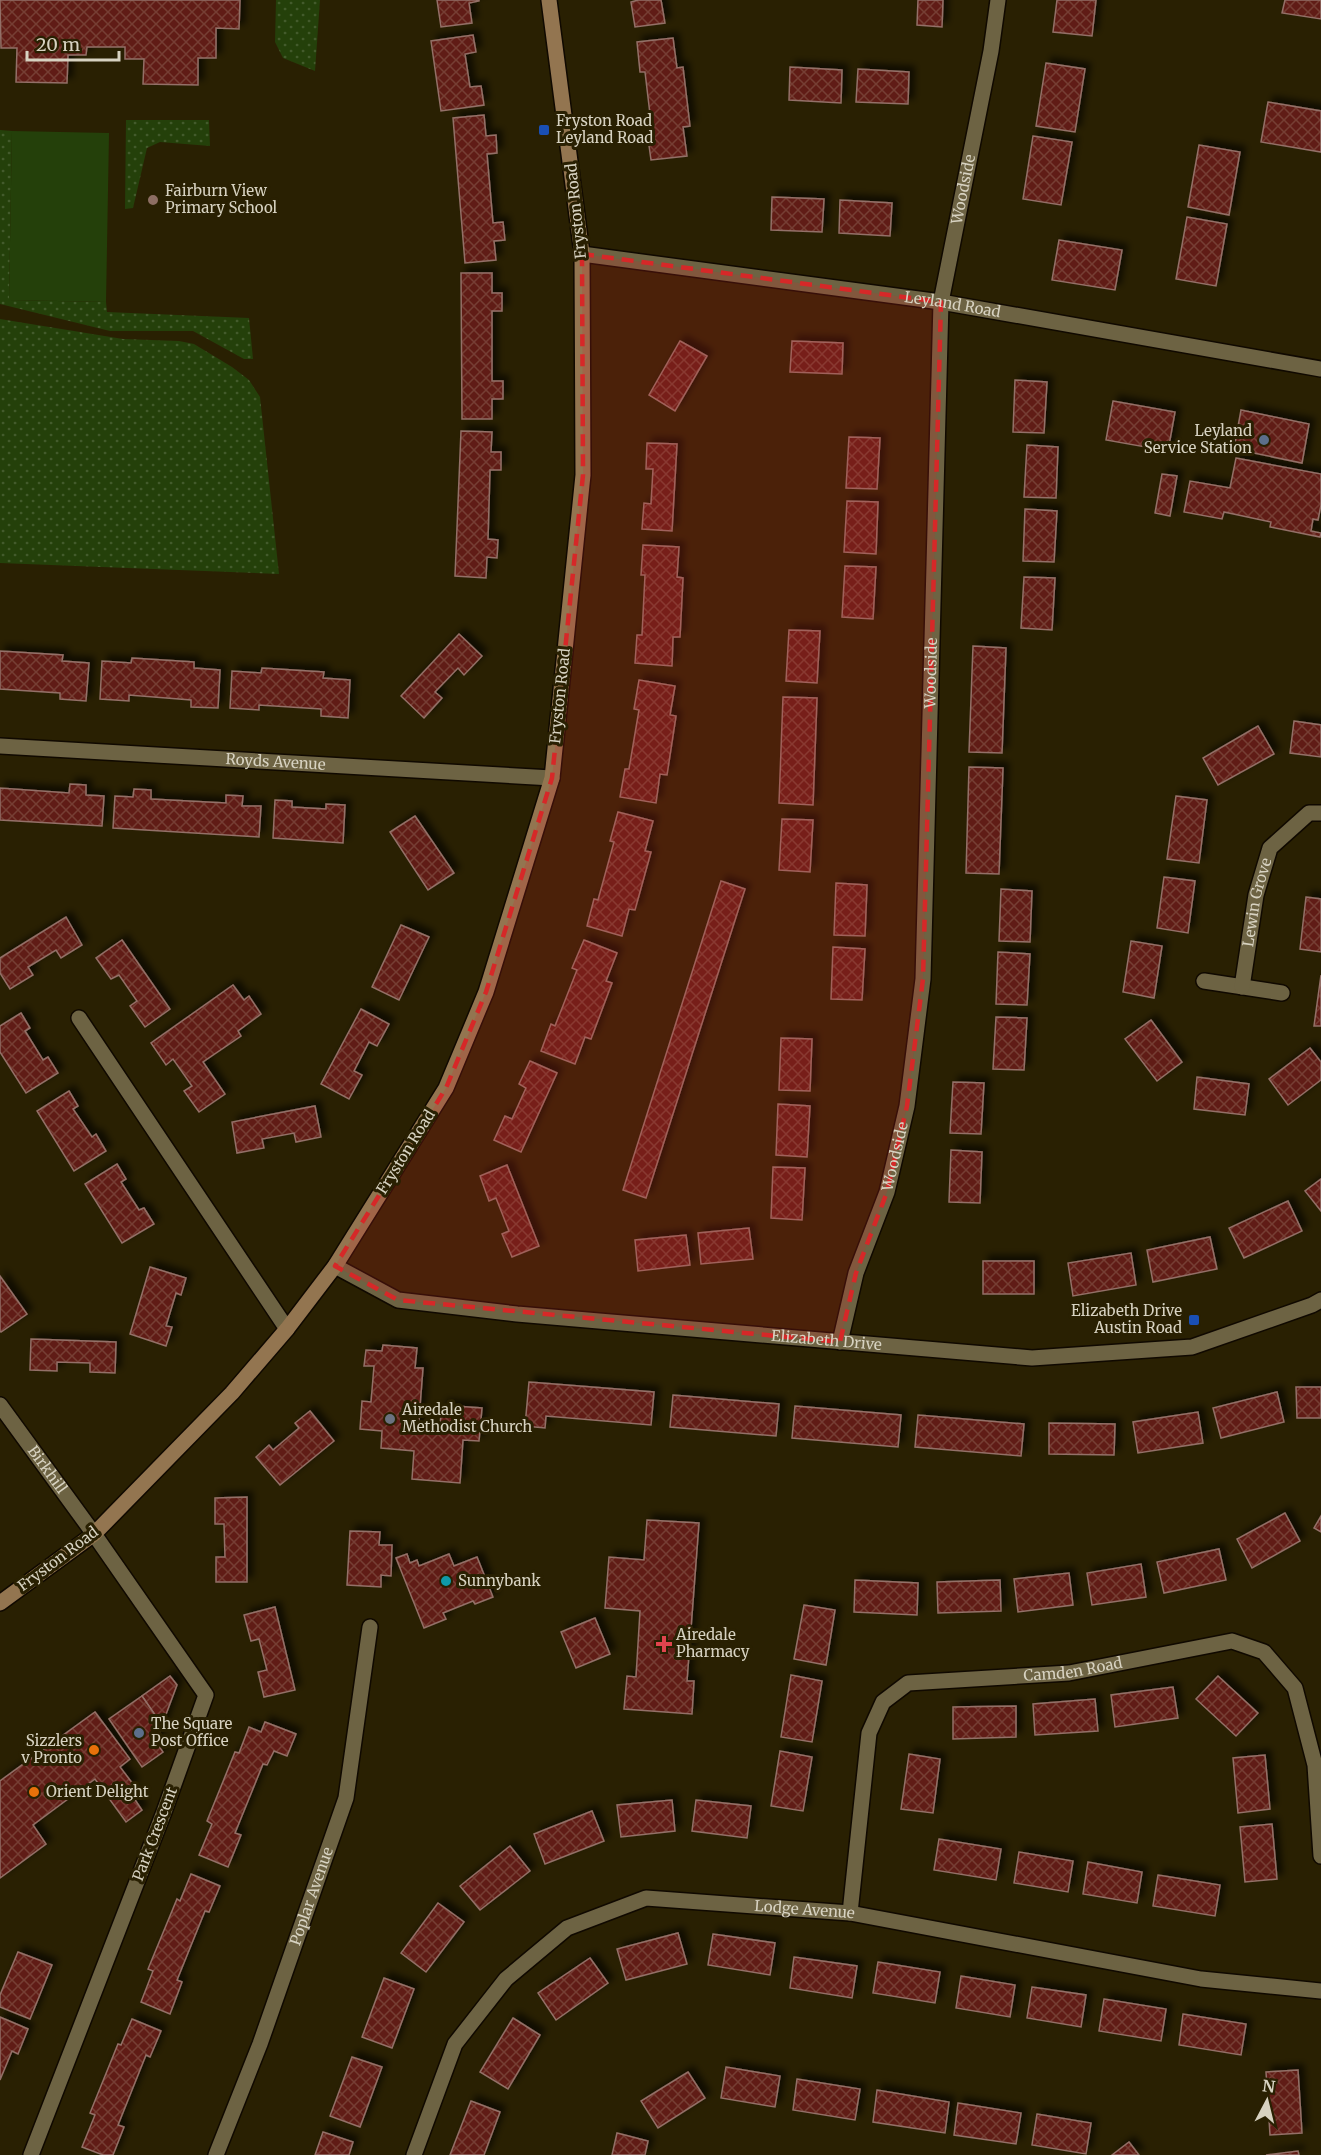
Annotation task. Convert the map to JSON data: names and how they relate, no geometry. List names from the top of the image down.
{
  "streets": {
    "street": [
      "Woodside",
      "Fryston Road",
      "Leyland Road",
      "Royds Avenue",
      "Lewin Grove",
      "Elizabeth Drive",
      "Birkhill",
      "Camden Road",
      "Park Crescent",
      "Poplar Avenue",
      "Lodge Avenue"
    ]
  },
  "crossings": [
    ["Woodside", "Leyland Road"],
    ["Woodside", "Elizabeth Drive"],
    ["Fryston Road", "Leyland Road"],
    ["Fryston Road", "Royds Avenue"],
    ["Fryston Road", "Elizabeth Drive"],
    ["Fryston Road", "Birkhill"],
    ["Fryston Road", "Park Crescent"],
    ["Birkhill", "Park Crescent"],
    ["Camden Road", "Lodge Avenue"]
  ],
  "places": {
    "transit": ["Fryston Road Leyland Road", "Elizabeth Drive Austin Road"],
    "other": [
      "Fairburn View Primary School",
      "Leyland Service Station",
      "Airedale Methodist Church",
      "Sunnybank",
      "The Square Post Office",
      "Sizzlers v Pronto",
      "Orient Delight"
    ],
    "health": ["Airedale Pharmacy"]
  },
  "scale_bar": "20 m",
  "north": "top"
}
